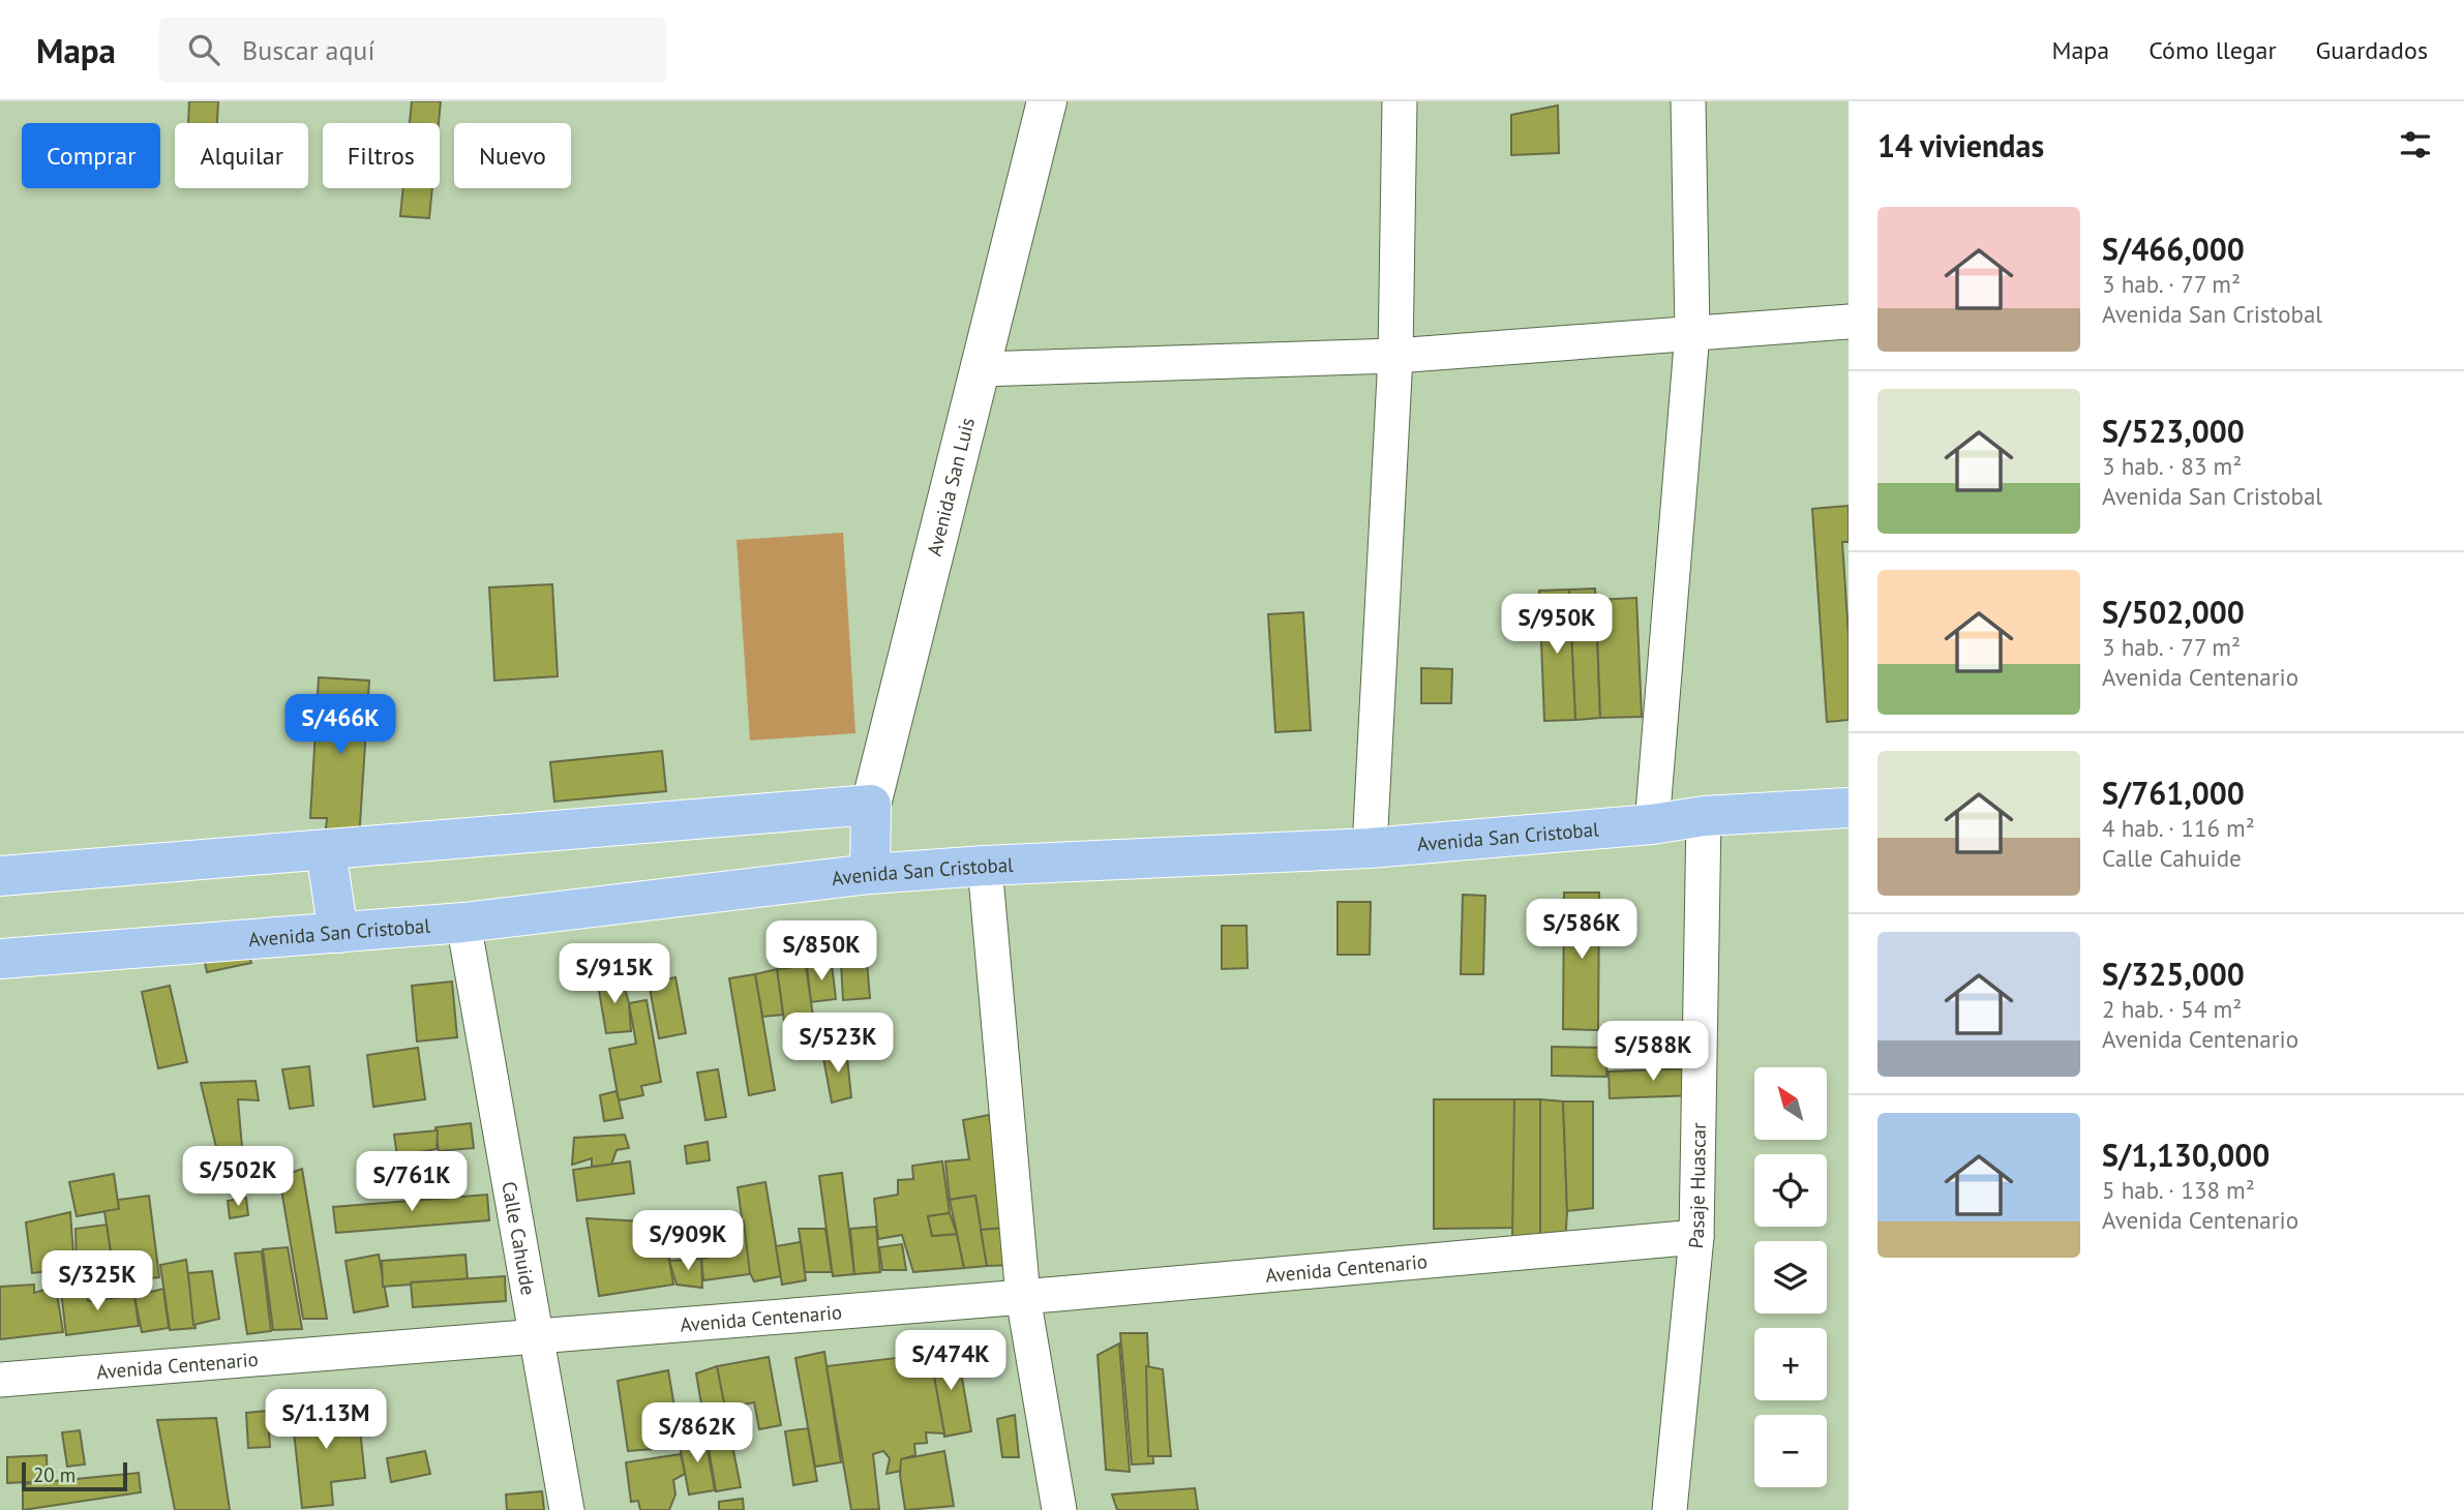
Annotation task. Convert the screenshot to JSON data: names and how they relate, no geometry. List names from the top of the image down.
{
  "streets": {
    "highway": ["Avenida San Luis", "Avenida San Cristobal"],
    "street": ["Pasaje Huascar", "Calle Cahuide", "Avenida Centenario"]
  },
  "crossings": [
    ["Avenida San Luis", "Avenida San Cristobal"],
    ["Avenida San Cristobal", "Pasaje Huascar"],
    ["Avenida San Cristobal", "Calle Cahuide"],
    ["Pasaje Huascar", "Avenida Centenario"],
    ["Calle Cahuide", "Avenida Centenario"]
  ],
  "scale_bar": "20 m",
  "north": "top left",
  "page": {
    "header": "Mapa",
    "search": "Buscar aquí",
    "nav": ["Mapa", "Cómo llegar", "Guardados"],
    "heading": "14 viviendas",
    "chip": [
      "Comprar",
      "Alquilar",
      "Filtros",
      "Nuevo"
    ],
    "list": [
      {
        "name": "S/466,000",
        "note": "3 hab. · 77 m² · Avenida San Cristobal"
      },
      {
        "name": "S/523,000",
        "note": "3 hab. · 83 m² · Avenida San Cristobal"
      },
      {
        "name": "S/502,000",
        "note": "3 hab. · 77 m² · Avenida Centenario"
      },
      {
        "name": "S/761,000",
        "note": "4 hab. · 116 m² · Calle Cahuide"
      },
      {
        "name": "S/325,000",
        "note": "2 hab. · 54 m² · Avenida Centenario"
      },
      {
        "name": "S/1,130,000",
        "note": "5 hab. · 138 m² · Avenida Centenario"
      }
    ],
    "price": [
      "S/950K",
      "S/466K",
      "S/586K",
      "S/850K",
      "S/915K",
      "S/523K",
      "S/588K",
      "S/502K",
      "S/761K",
      "S/909K",
      "S/325K",
      "S/474K",
      "S/1.13M",
      "S/862K"
    ],
    "map_buttons": ["+", "−"],
    "scale": "20 m"
  }
}
